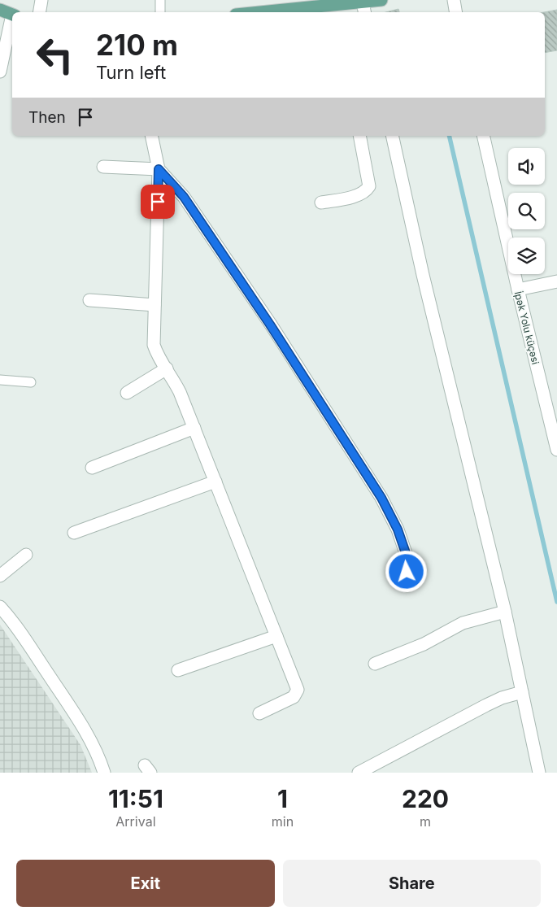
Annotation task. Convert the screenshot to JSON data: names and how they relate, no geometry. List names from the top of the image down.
{
  "streets": {
    "street": ["İpək Yolu küçəsi"]
  },
  "page": {
    "turn": ["210 m", "Turn left"],
    "then": "Then",
    "eta": [
      "11:51",
      "Arrival",
      "1",
      "min",
      "220",
      "m"
    ],
    "buttons": ["Exit", "Share"]
  }
}
